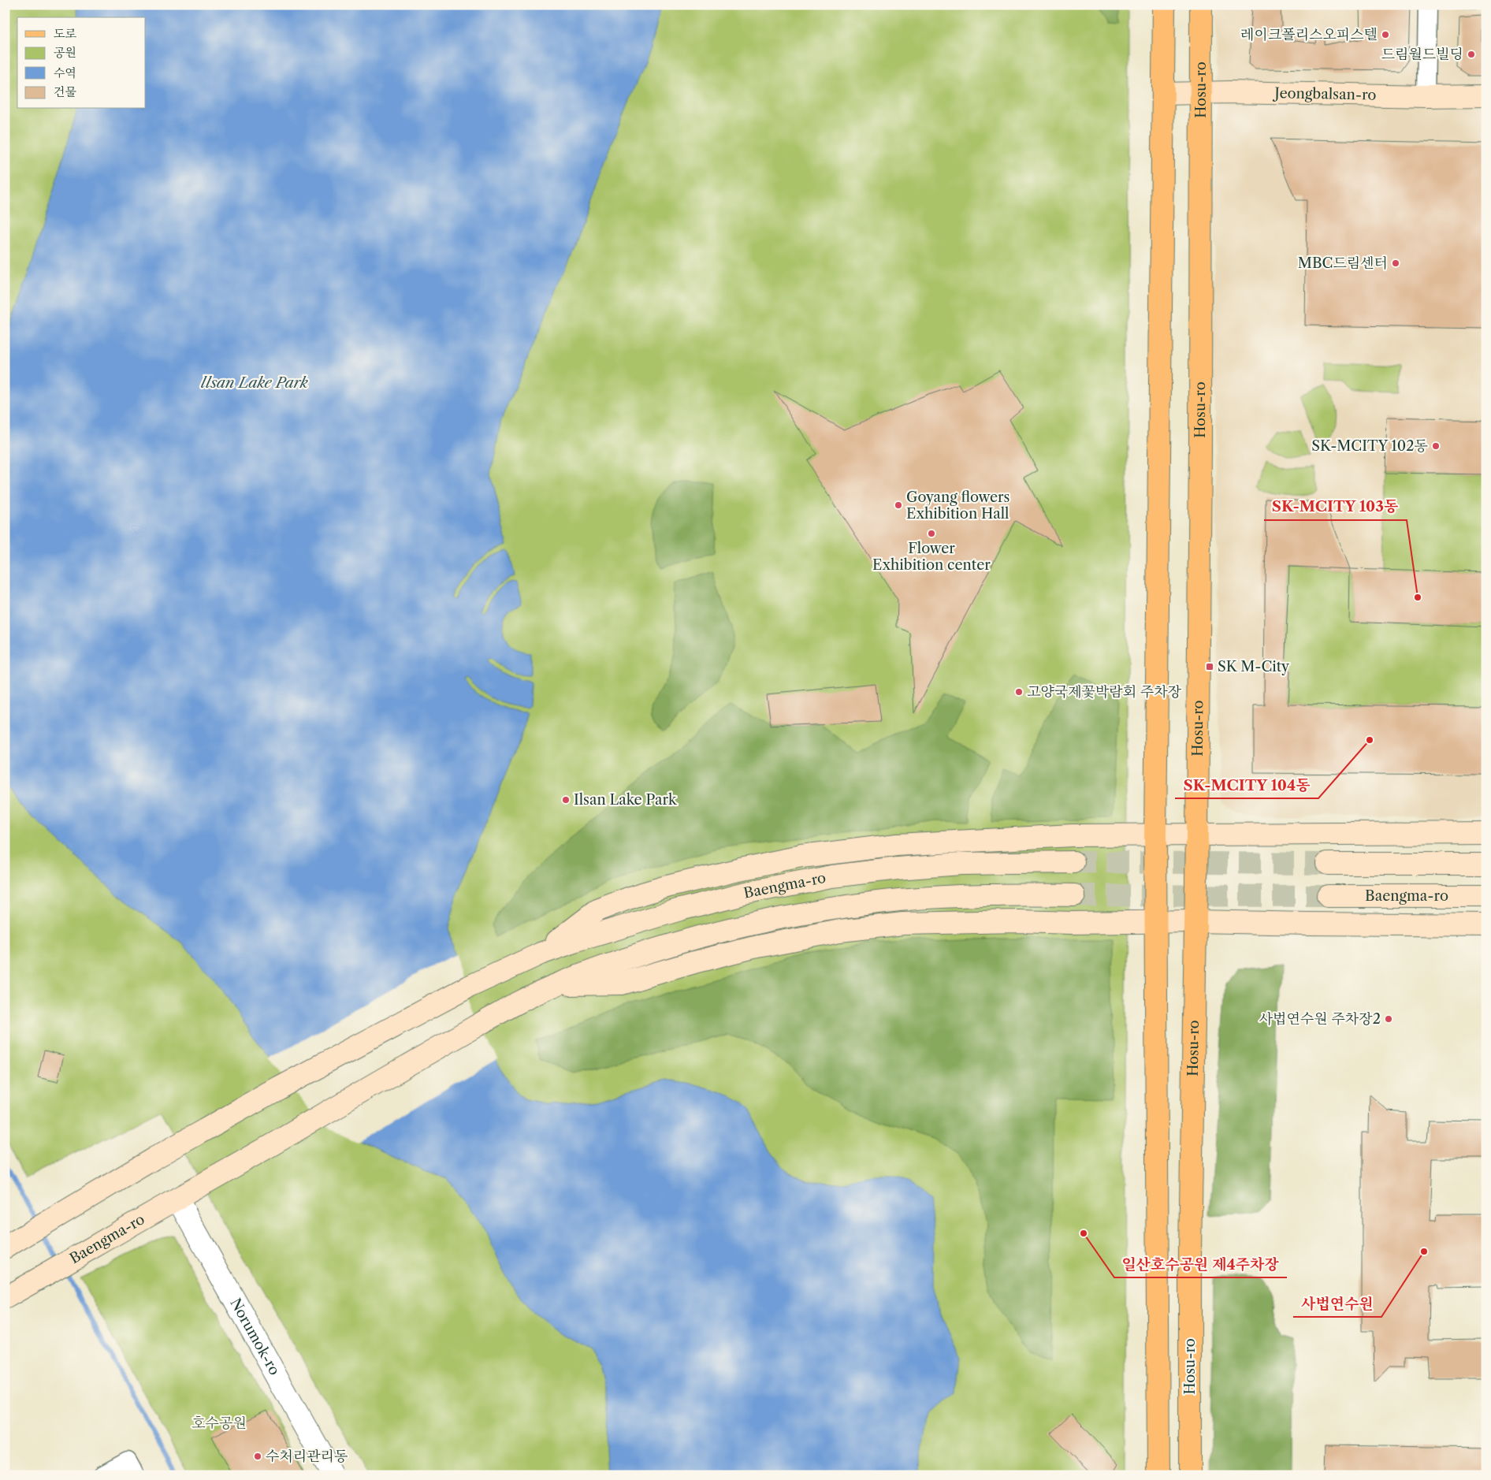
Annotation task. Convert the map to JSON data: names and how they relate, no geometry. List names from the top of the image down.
{
  "streets": {
    "main road": ["Hosu-ro", "Jeongbalsan-ro", "Baengma-ro"],
    "street": ["Norumok-ro"]
  },
  "crossings": [
    ["Hosu-ro", "Jeongbalsan-ro"],
    ["Baengma-ro", "Norumok-ro"]
  ],
  "water": ["llsan Lake Park"],
  "parks": ["호수공원"],
  "places": {
    "other": [
      "레이크폴리스오피스텔",
      "드림월드빌딩",
      "MBC드림센터",
      "SK-MCITY 102동",
      "Goyang flowers Exhibition Hall",
      "Flower Exhibition center",
      "SK-MCITY 103동",
      "고양국제꽃박람회 주차장",
      "SK-MCITY 104동",
      "Ilsan Lake Park",
      "사법연수원 주차장2",
      "일산호수공원 제4주차장",
      "사법연수원",
      "수처리관리동"
    ],
    "transit": ["SK M-City"]
  },
  "legend": [
    "도로",
    "공원",
    "수역",
    "건물"
  ]
}
